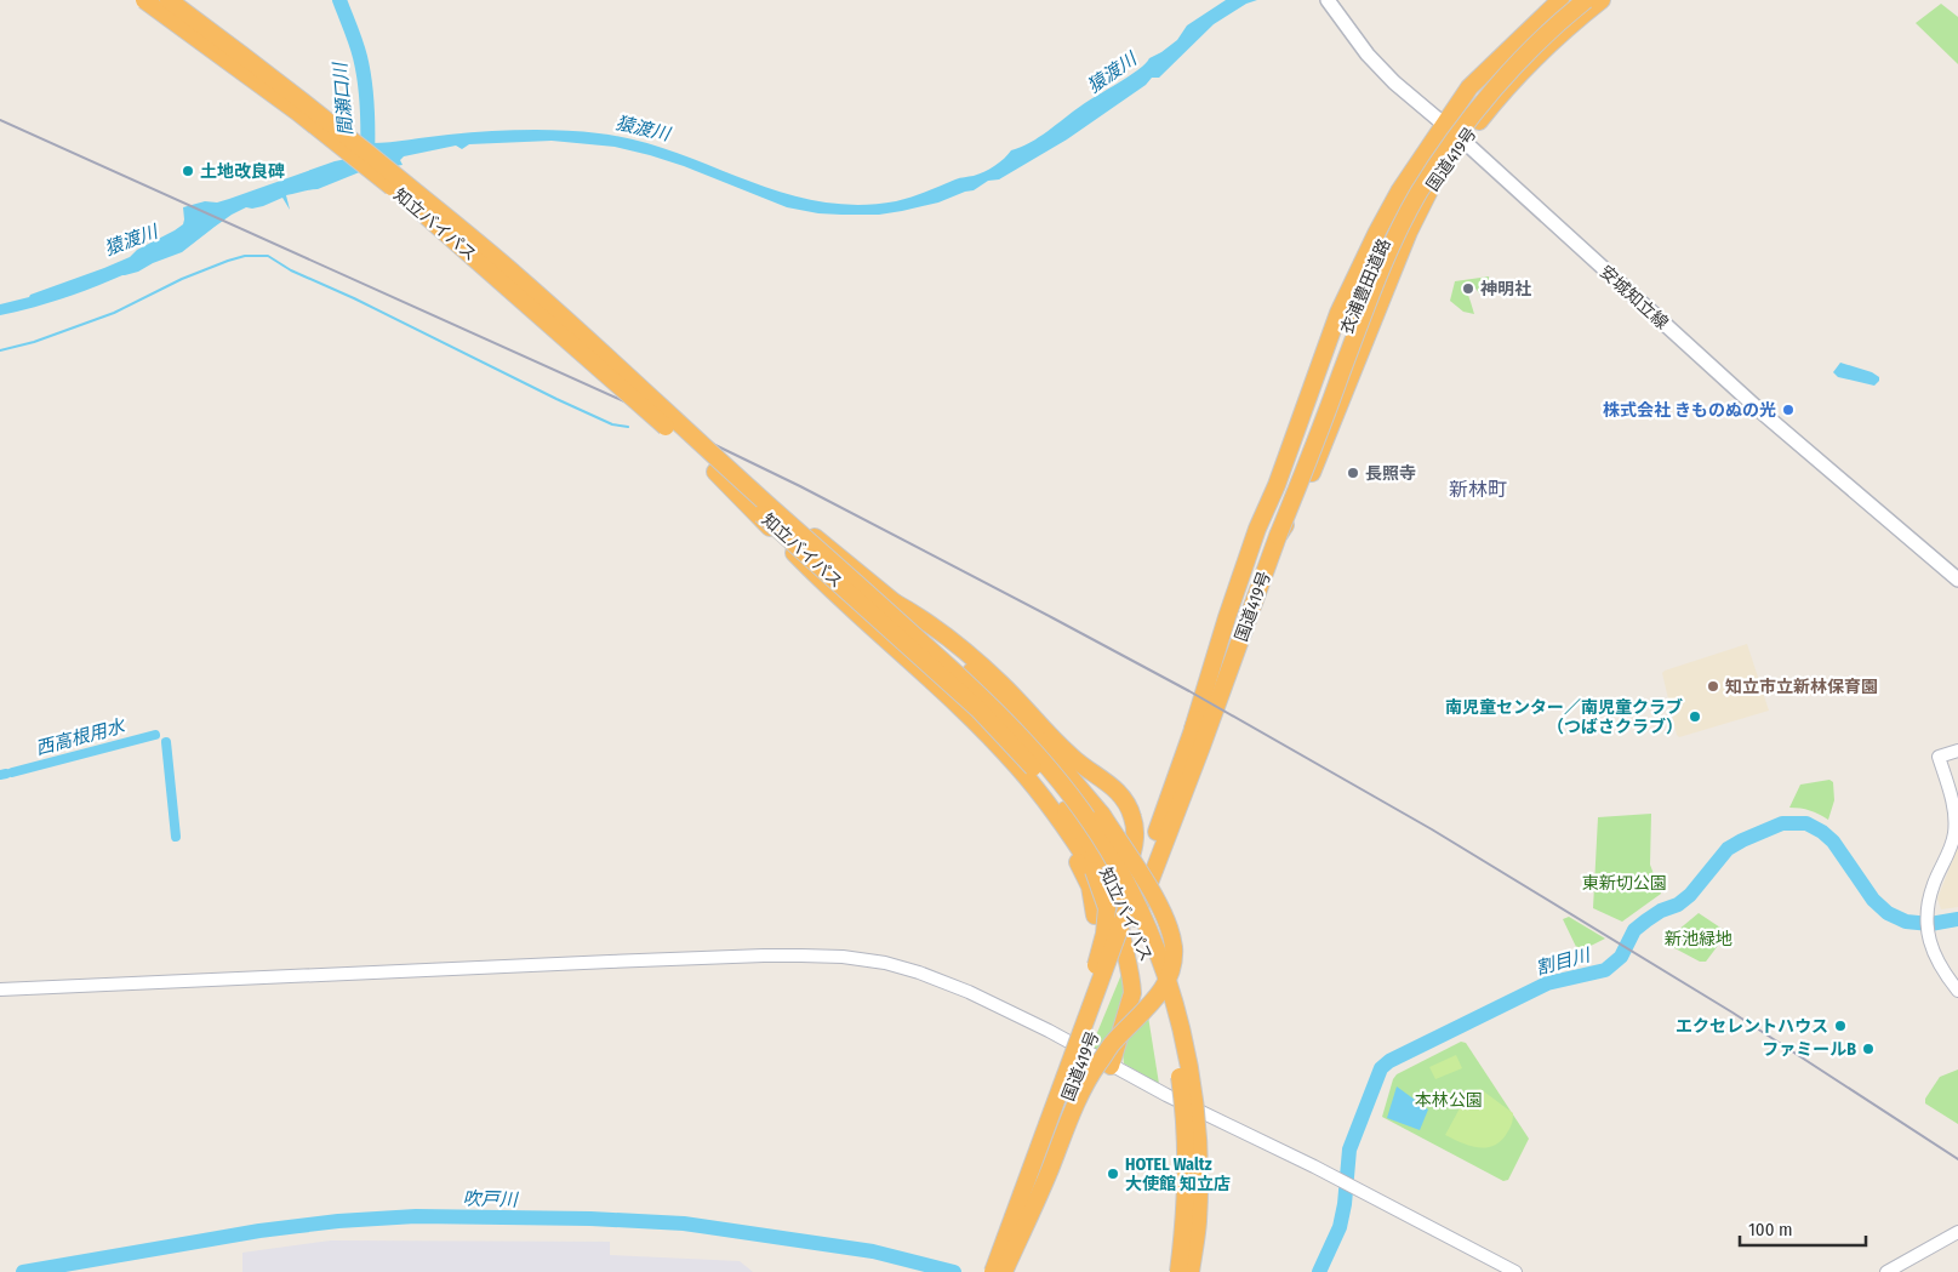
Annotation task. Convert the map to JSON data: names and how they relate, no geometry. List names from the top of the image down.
{
  "streets": {
    "highway": ["国道419号", "知立バイパス", "衣浦豊田道路"],
    "main road": ["安城知立線"]
  },
  "crossings": [
    ["国道419号", "衣浦豊田道路"],
    ["国道419号", "安城知立線"]
  ],
  "districts": ["新林町"],
  "water": [
    "猿渡川",
    "間瀬口川",
    "西高根用水",
    "割目川",
    "吹戸川"
  ],
  "parks": ["東新切公園", "新池緑地", "本林公園"],
  "places": [
    "土地改良碑",
    "神明社",
    "株式会社 きものぬの光",
    "長照寺",
    "知立市立新林保育園",
    "南児童センター／南児童クラブ （つばさクラブ）",
    "エクセレントハウス",
    "ファミールB",
    "HOTEL Waltz 大使館 知立店"
  ],
  "scale_bar": "100 m"
}
